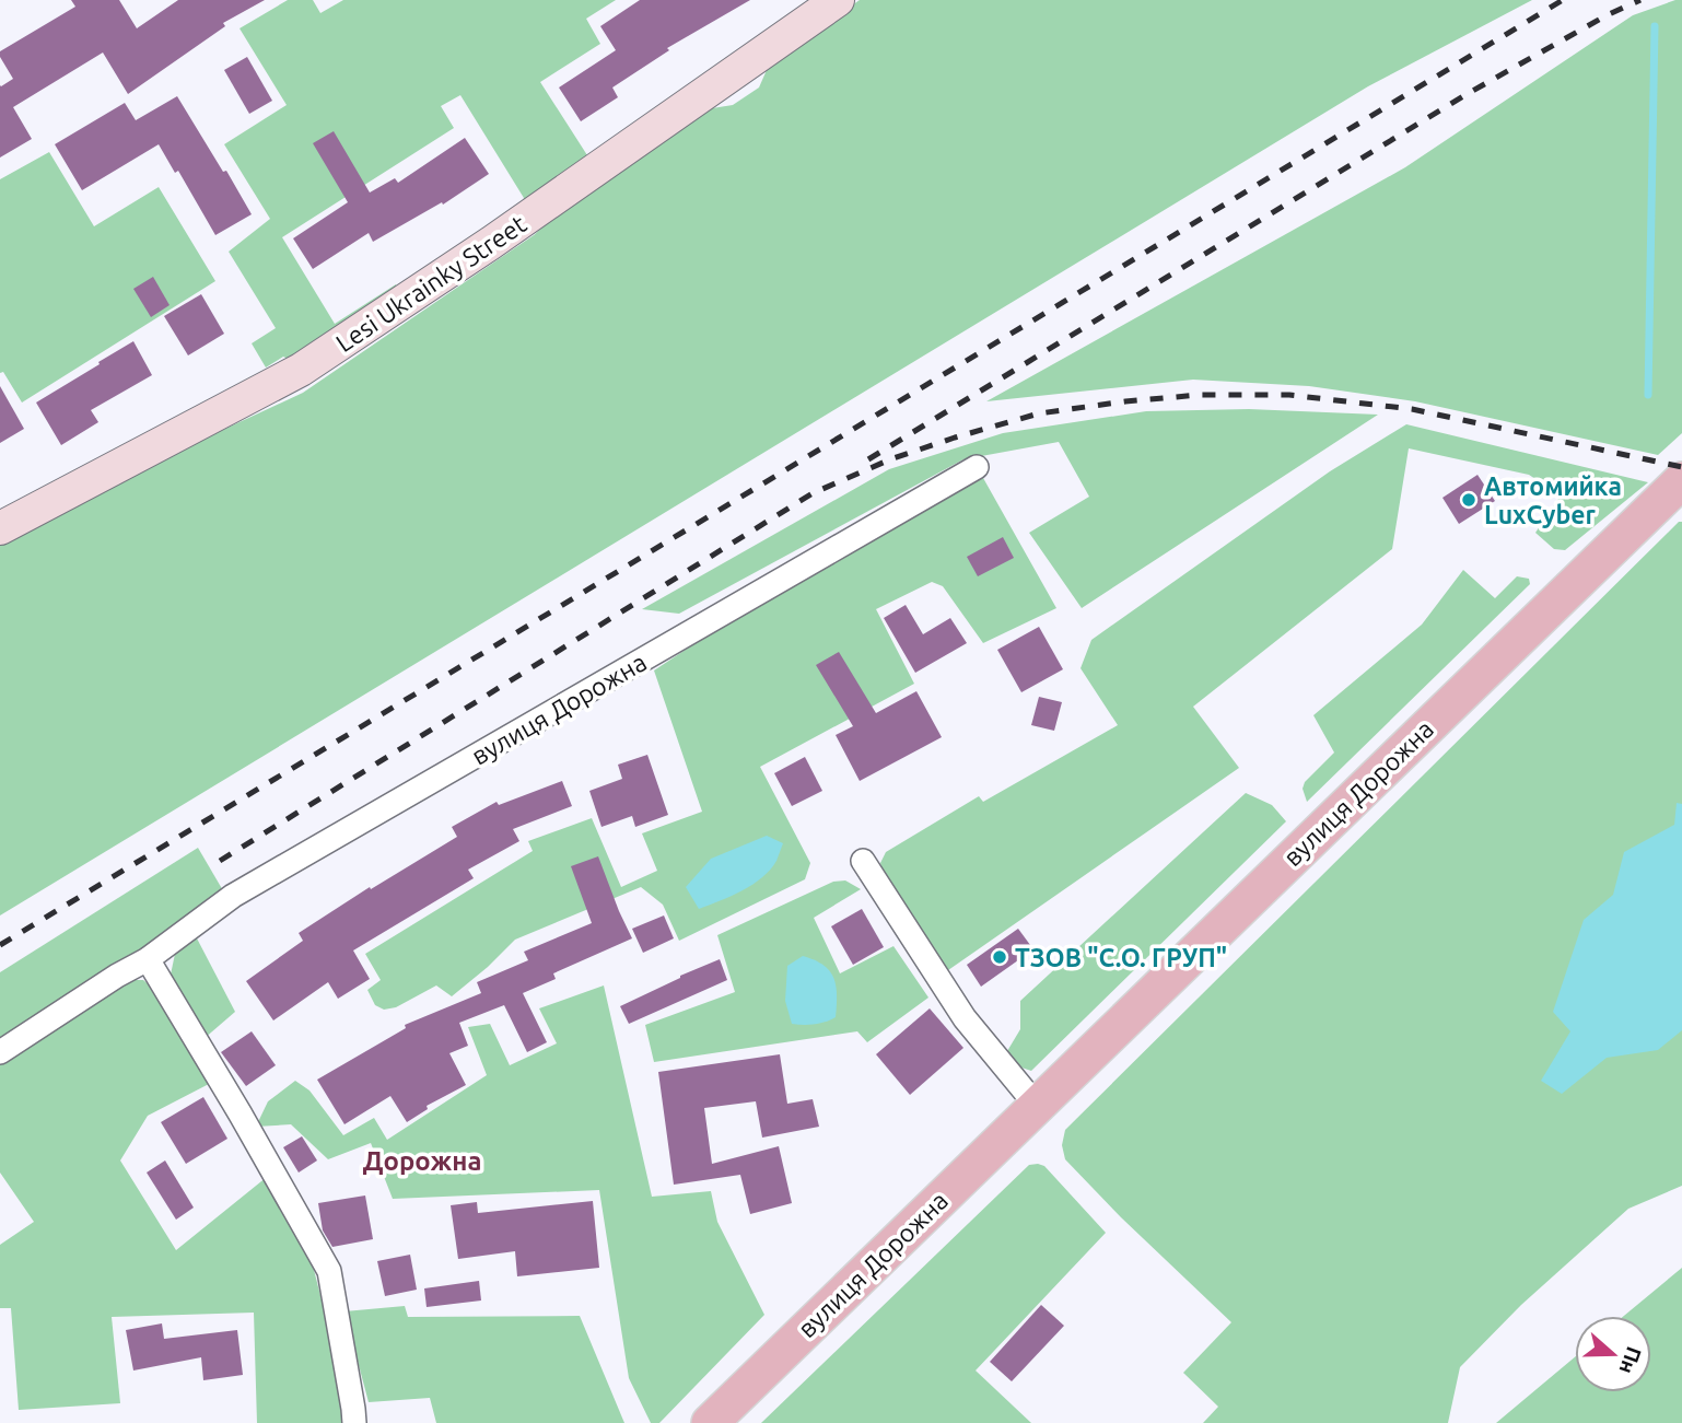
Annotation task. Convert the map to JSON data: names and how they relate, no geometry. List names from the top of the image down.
{
  "streets": {
    "main road": ["вулиця Дорожна"],
    "street": ["Lesi Ukrainky Street"]
  },
  "districts": ["Дорожна"],
  "places": ["Автомийка LuxCyber", "ТЗОВ \"С.О. ГРУП\""],
  "north": "right"
}
